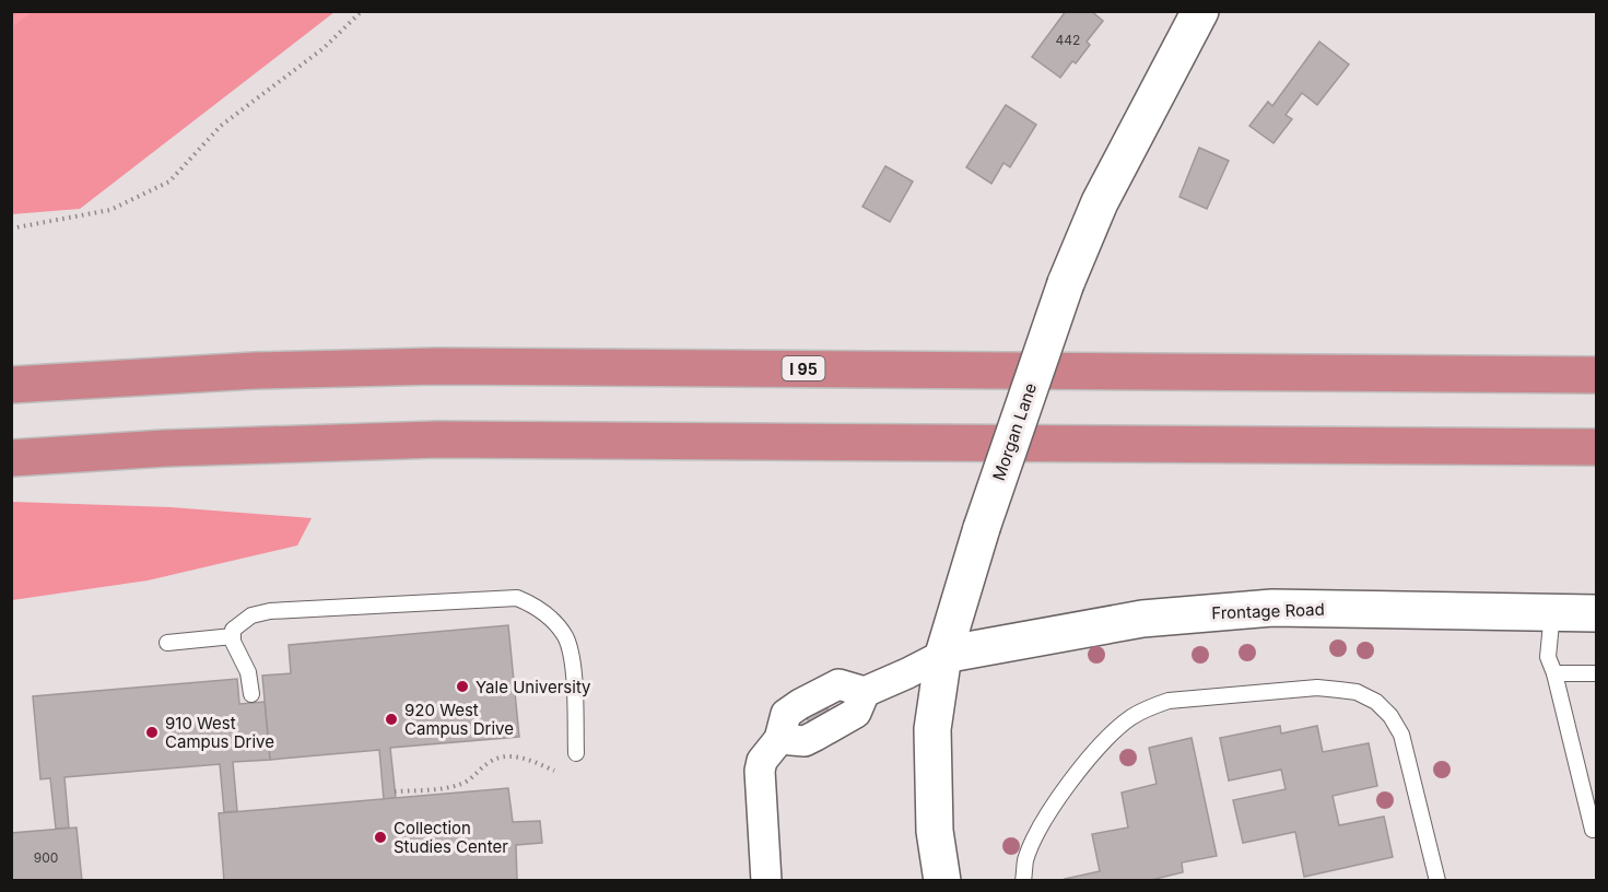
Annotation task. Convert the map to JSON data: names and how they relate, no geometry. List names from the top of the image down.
{
  "streets": {
    "highway": ["I 95"],
    "street": ["Morgan Lane", "Frontage Road"]
  },
  "crossings": [
    ["Morgan Lane", "Frontage Road"]
  ],
  "places": [
    "Yale University",
    "920 West Campus Drive",
    "910 West Campus Drive",
    "Collection Studies Center"
  ],
  "house_numbers": ["442", "900"]
}
